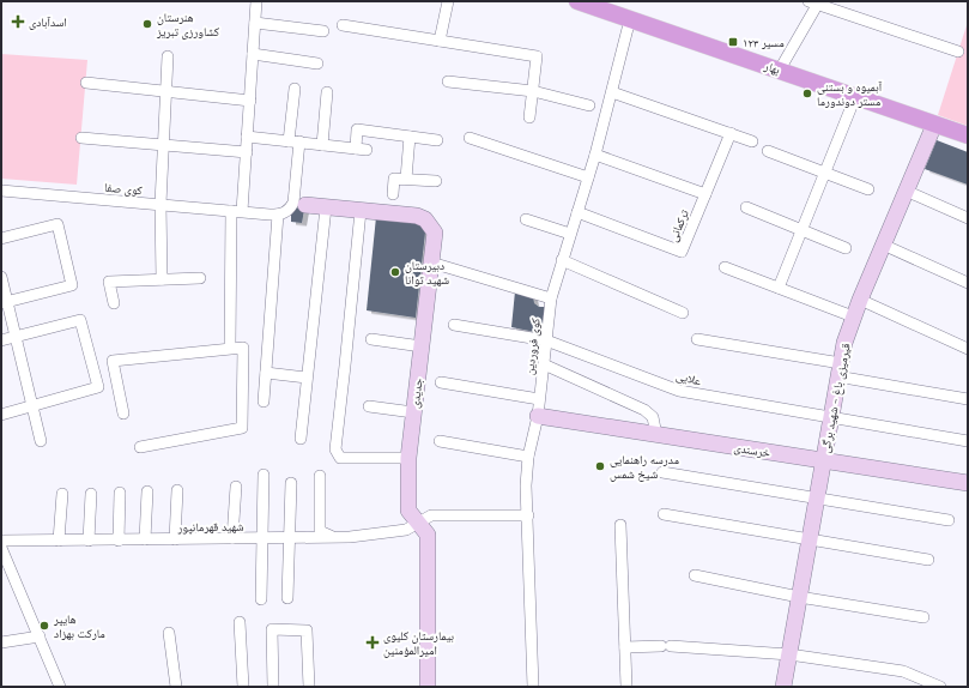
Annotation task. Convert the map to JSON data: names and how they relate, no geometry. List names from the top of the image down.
{
  "streets": {
    "main road": ["بهار"],
    "street": [
      "کوی صفا",
      "ترکمانی",
      "کوی فروردین",
      "علایی",
      "جدیدی",
      "قیرمیزی باغ - شهید برگی",
      "خرسندی",
      "شهید قهرمانپور"
    ]
  },
  "crossings": [
    ["بهار", "کوی فروردین"],
    ["بهار", "قیرمیزی باغ - شهید برگی"],
    ["ترکمانی", "کوی فروردین"],
    ["کوی فروردین", "علایی"],
    ["کوی فروردین", "خرسندی"],
    ["کوی فروردین", "شهید قهرمانپور"],
    ["علایی", "قیرمیزی باغ - شهید برگی"],
    ["جدیدی", "شهید قهرمانپور"],
    ["قیرمیزی باغ - شهید برگی", "خرسندی"]
  ],
  "places": {
    "health": ["اسدآبادی", "بیمارستان کلیوی امیرالمؤمنین"],
    "other": [
      "هنرستان کشاورزی تبریز",
      "آبمیوه و بستنی مستر دوندورما",
      "دبیرستان شهید توانا",
      "مدرسه راهنمایی شیخ شمس",
      "هایپر مارکت بهزاد"
    ],
    "transit": ["مسیر ۱۲۳"]
  }
}
